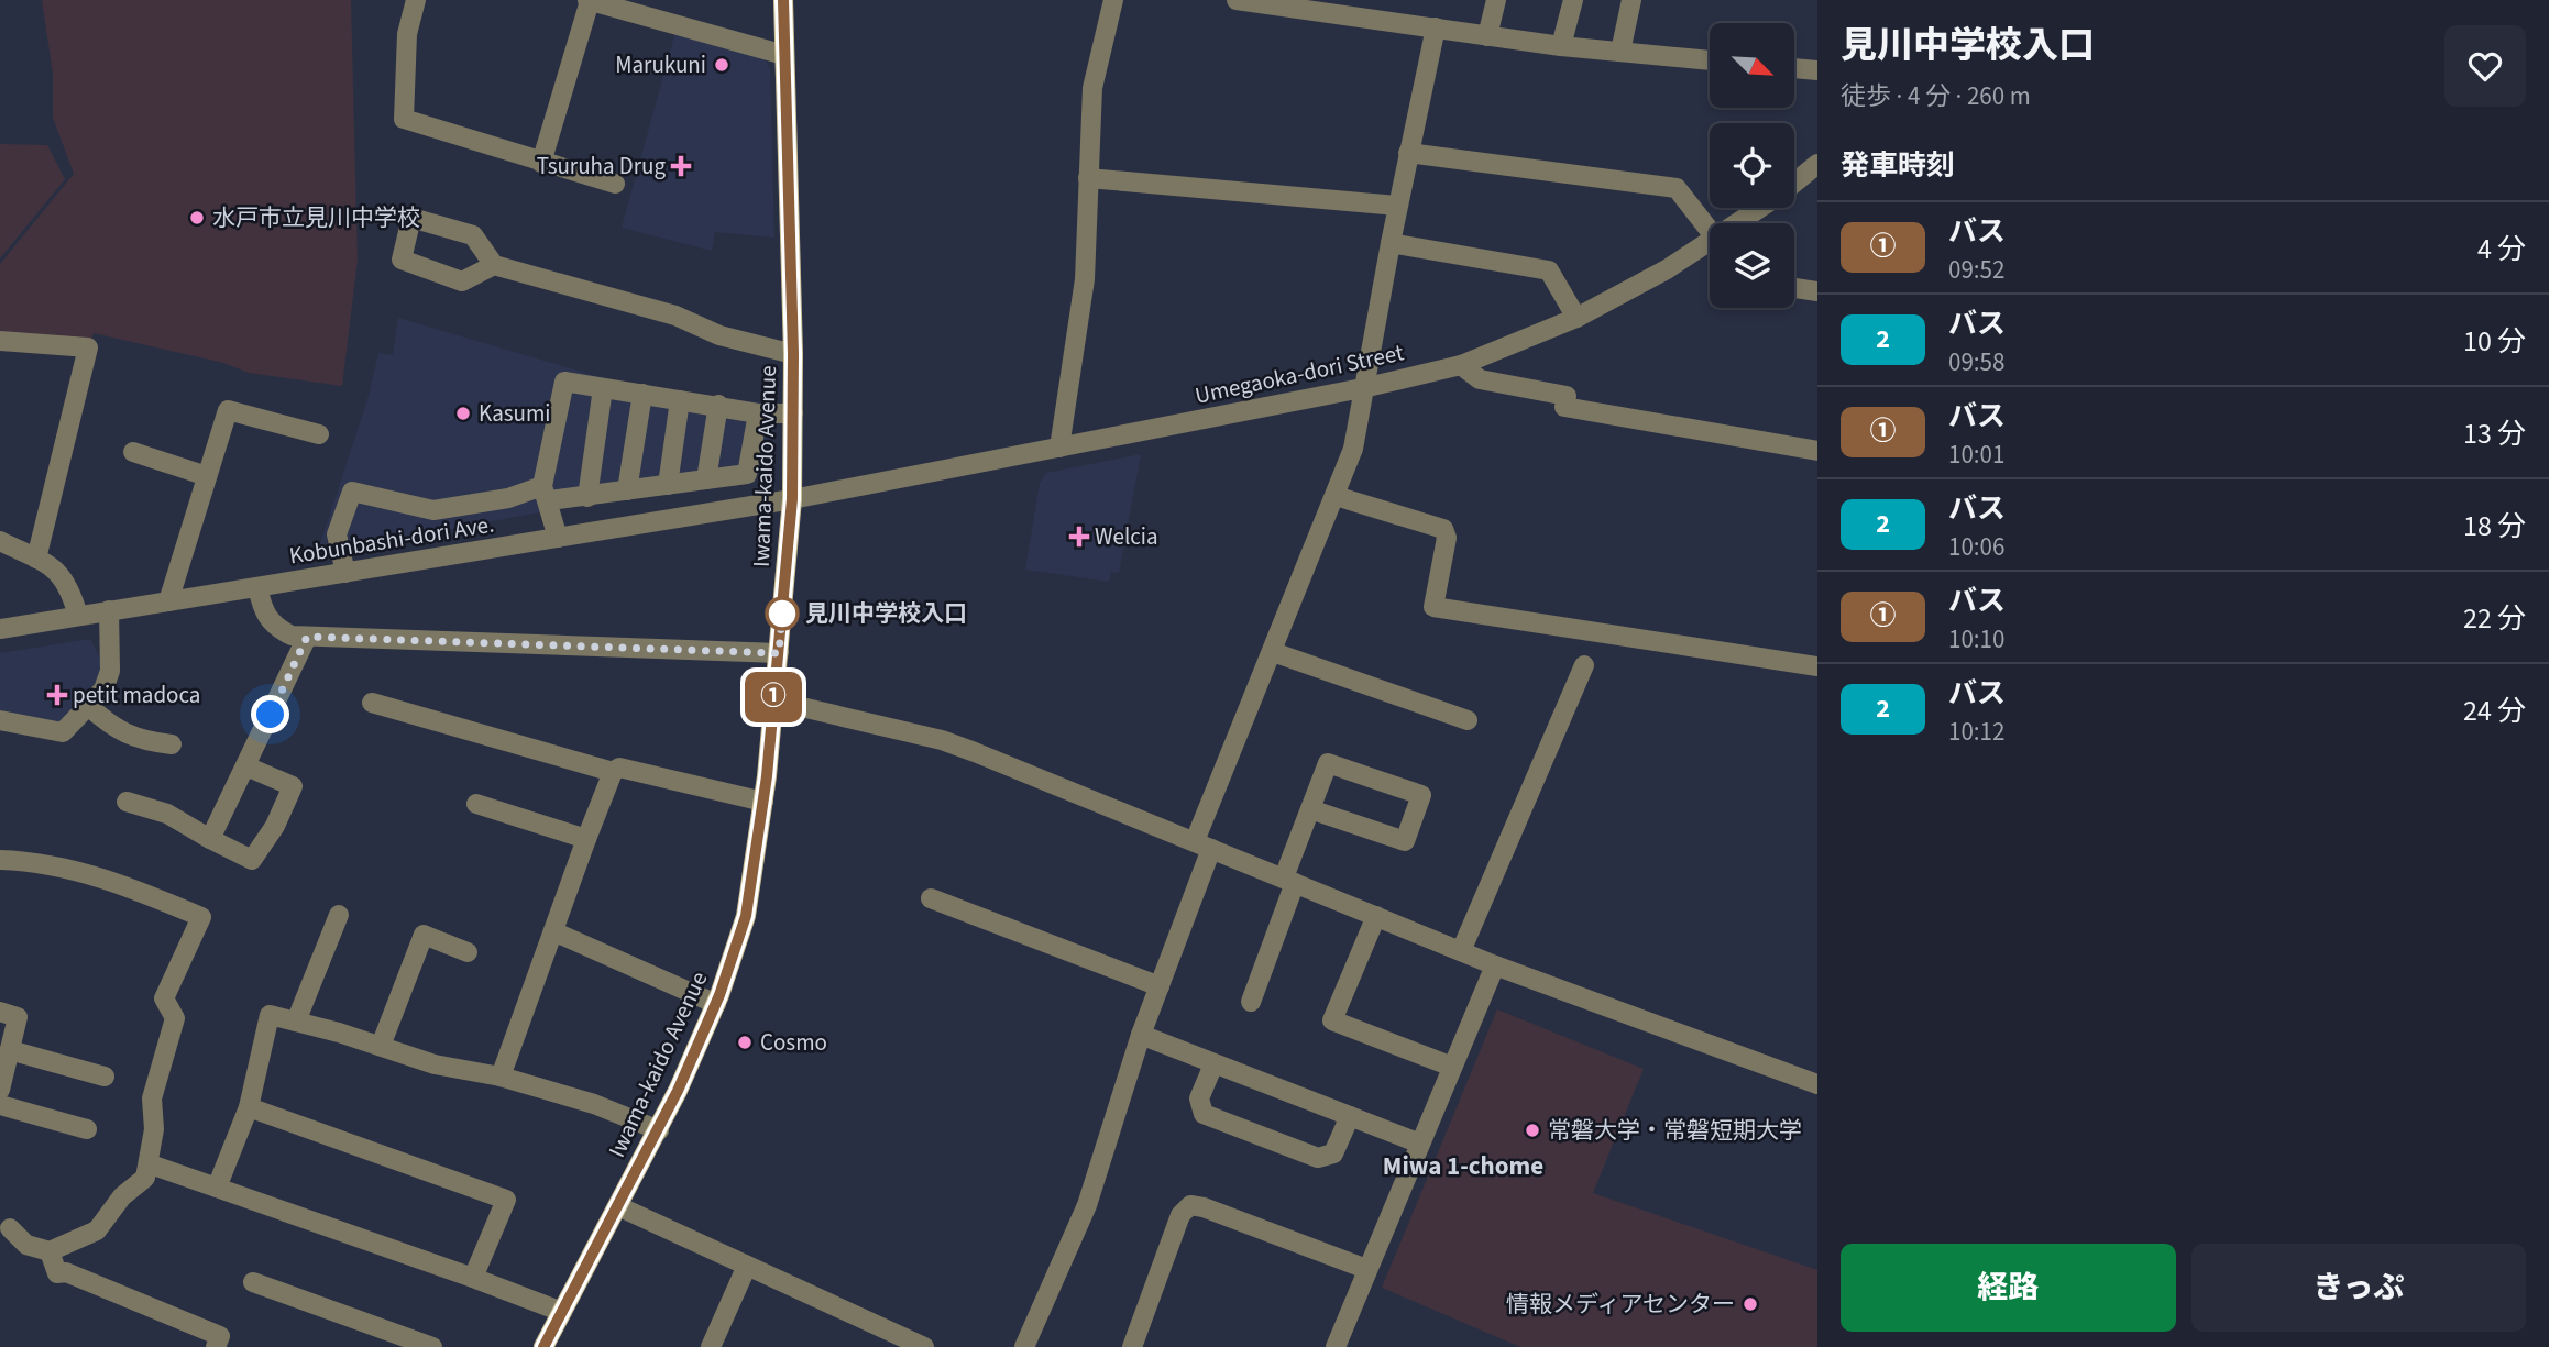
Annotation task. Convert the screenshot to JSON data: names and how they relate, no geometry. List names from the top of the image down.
{
  "streets": {
    "main road": ["Iwama-kaido Avenue"],
    "street": ["Umegaoka-dori Street", "Kobunbashi-dori Ave."]
  },
  "crossings": [
    ["Umegaoka-dori Street", "Iwama-kaido Avenue"],
    ["Umegaoka-dori Street", "Kobunbashi-dori Ave."],
    ["Iwama-kaido Avenue", "Kobunbashi-dori Ave."]
  ],
  "districts": ["Miwa 1-chome"],
  "places": {
    "other": [
      "Marukuni",
      "水戸市立見川中学校",
      "Kasumi",
      "見川中学校入口",
      "Cosmo",
      "常磐大学・常磐短期大学",
      "情報メディアセンター"
    ],
    "health": ["Tsuruha Drug", "Welcia", "petit madoca"]
  },
  "lines": ["bus line ①"],
  "north": "bottom right",
  "page": {
    "on_map": "①",
    "heading": [
      ["見川中学校入口", "徒歩 · 4 分 · 260 m"],
      "発車時刻"
    ],
    "list": [
      {
        "mark": "①",
        "name": "バス",
        "note": "09:52",
        "value": "4 分"
      },
      {
        "mark": "2",
        "name": "バス",
        "note": "09:58",
        "value": "10 分"
      },
      {
        "mark": "①",
        "name": "バス",
        "note": "10:01",
        "value": "13 分"
      },
      {
        "mark": "2",
        "name": "バス",
        "note": "10:06",
        "value": "18 分"
      },
      {
        "mark": "①",
        "name": "バス",
        "note": "10:10",
        "value": "22 分"
      },
      {
        "mark": "2",
        "name": "バス",
        "note": "10:12",
        "value": "24 分"
      }
    ],
    "buttons": ["経路", "きっぷ"]
  }
}
